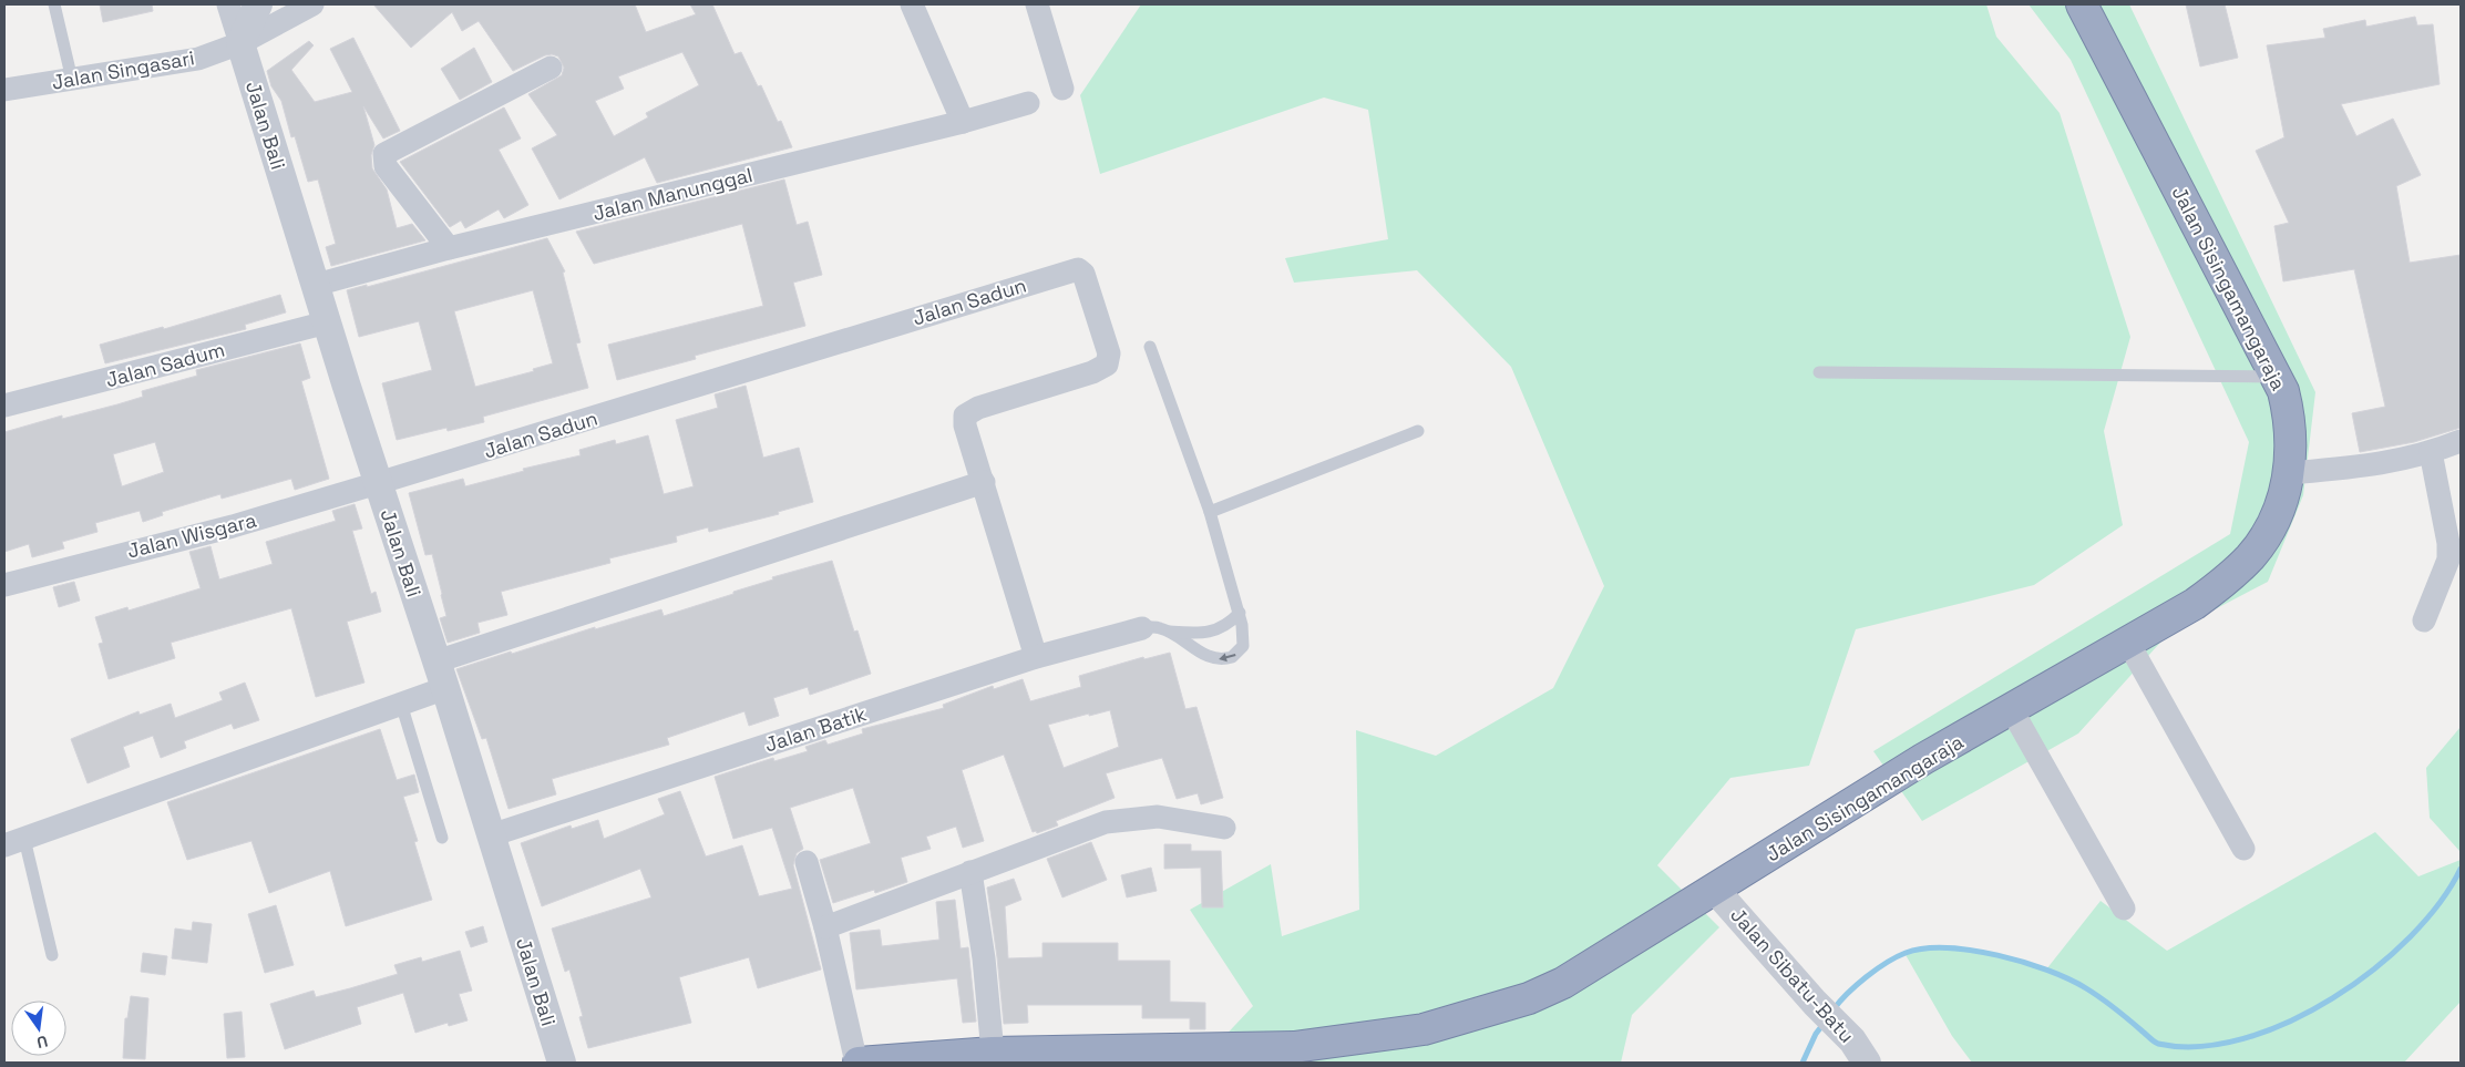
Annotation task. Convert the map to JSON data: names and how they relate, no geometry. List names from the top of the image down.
{
  "streets": {
    "highway": ["Jalan Sisingamangaraja"],
    "street": [
      "Jalan Singasari",
      "Jalan Bali",
      "Jalan Manunggal",
      "Jalan Sadun",
      "Jalan Sadum",
      "Jalan Wisgara",
      "Jalan Batik",
      "Jalan Sibatu-Batu"
    ]
  },
  "crossings": [
    ["Jalan Singasari", "Jalan Bali"],
    ["Jalan Bali", "Jalan Manunggal"],
    ["Jalan Bali", "Jalan Sadun"],
    ["Jalan Bali", "Jalan Sadum"],
    ["Jalan Bali", "Jalan Wisgara"],
    ["Jalan Bali", "Jalan Batik"],
    ["Jalan Sisingamangaraja", "Jalan Sibatu-Batu"],
    ["Jalan Sadun", "Jalan Wisgara"],
    ["Jalan Sadun", "Jalan Batik"]
  ],
  "north": "bottom"
}
